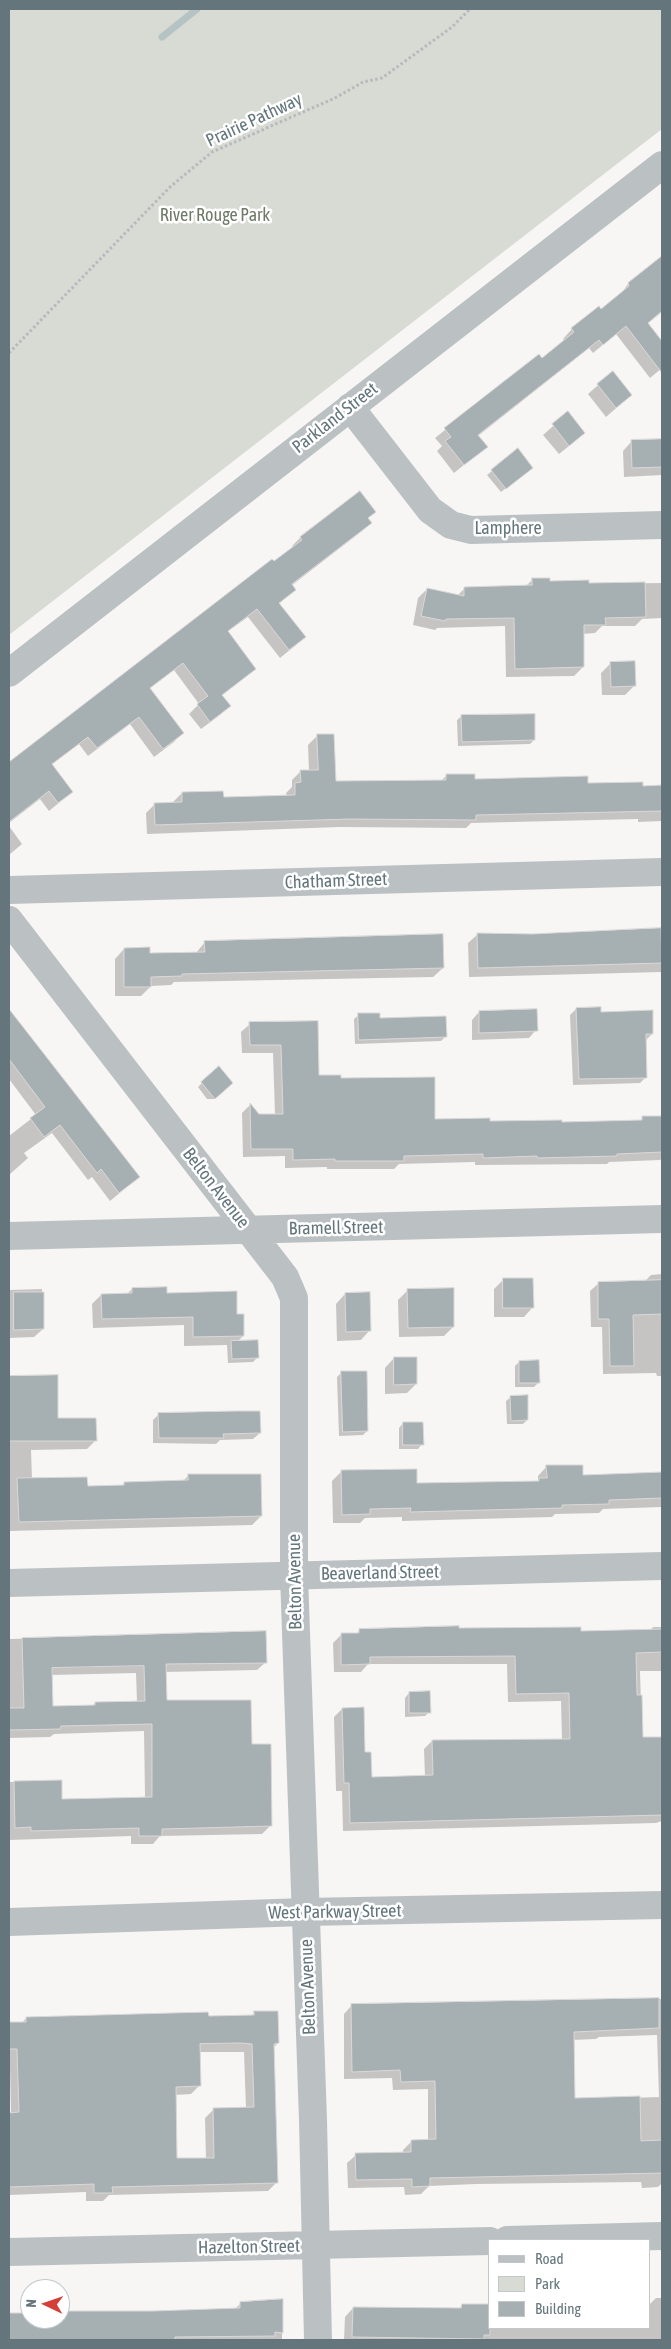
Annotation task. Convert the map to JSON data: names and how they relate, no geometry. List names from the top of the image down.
{
  "streets": {
    "street": [
      "Parkland Street",
      "Lamphere",
      "Chatham Street",
      "Belton Avenue",
      "Bramell Street",
      "Beaverland Street",
      "West Parkway Street",
      "Hazelton Street"
    ],
    "path": ["Prairie Pathway"]
  },
  "crossings": [
    ["Parkland Street", "Lamphere"],
    ["Belton Avenue", "Bramell Street"],
    ["Belton Avenue", "Beaverland Street"],
    ["Belton Avenue", "West Parkway Street"],
    ["Belton Avenue", "Hazelton Street"]
  ],
  "parks": ["River Rouge Park"],
  "legend": ["Road", "Park", "Building"],
  "north": "left"
}
